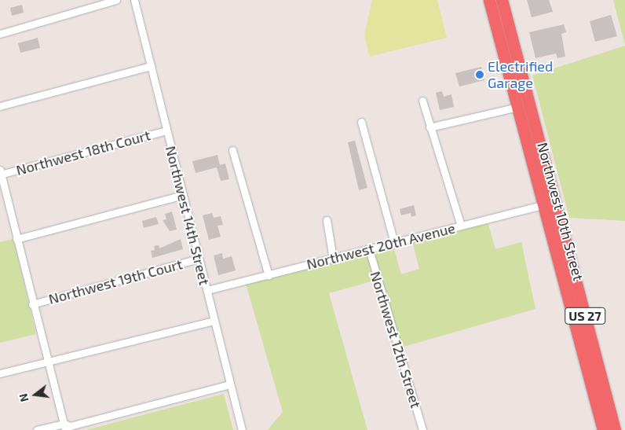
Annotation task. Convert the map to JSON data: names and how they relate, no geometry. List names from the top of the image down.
{
  "streets": {
    "highway": ["Northwest 10th Street", "US 27"],
    "street": [
      "Northwest 18th Court",
      "Northwest 14th Street",
      "Northwest 20th Avenue",
      "Northwest 19th Court",
      "Northwest 12th Street"
    ]
  },
  "crossings": [
    ["Northwest 18th Court", "Northwest 14th Street"],
    ["Northwest 10th Street", "Northwest 20th Avenue"],
    ["Northwest 14th Street", "Northwest 20th Avenue"],
    ["Northwest 14th Street", "Northwest 19th Court"],
    ["Northwest 20th Avenue", "Northwest 12th Street"]
  ],
  "places": ["Electrified Garage"],
  "north": "left"
}
